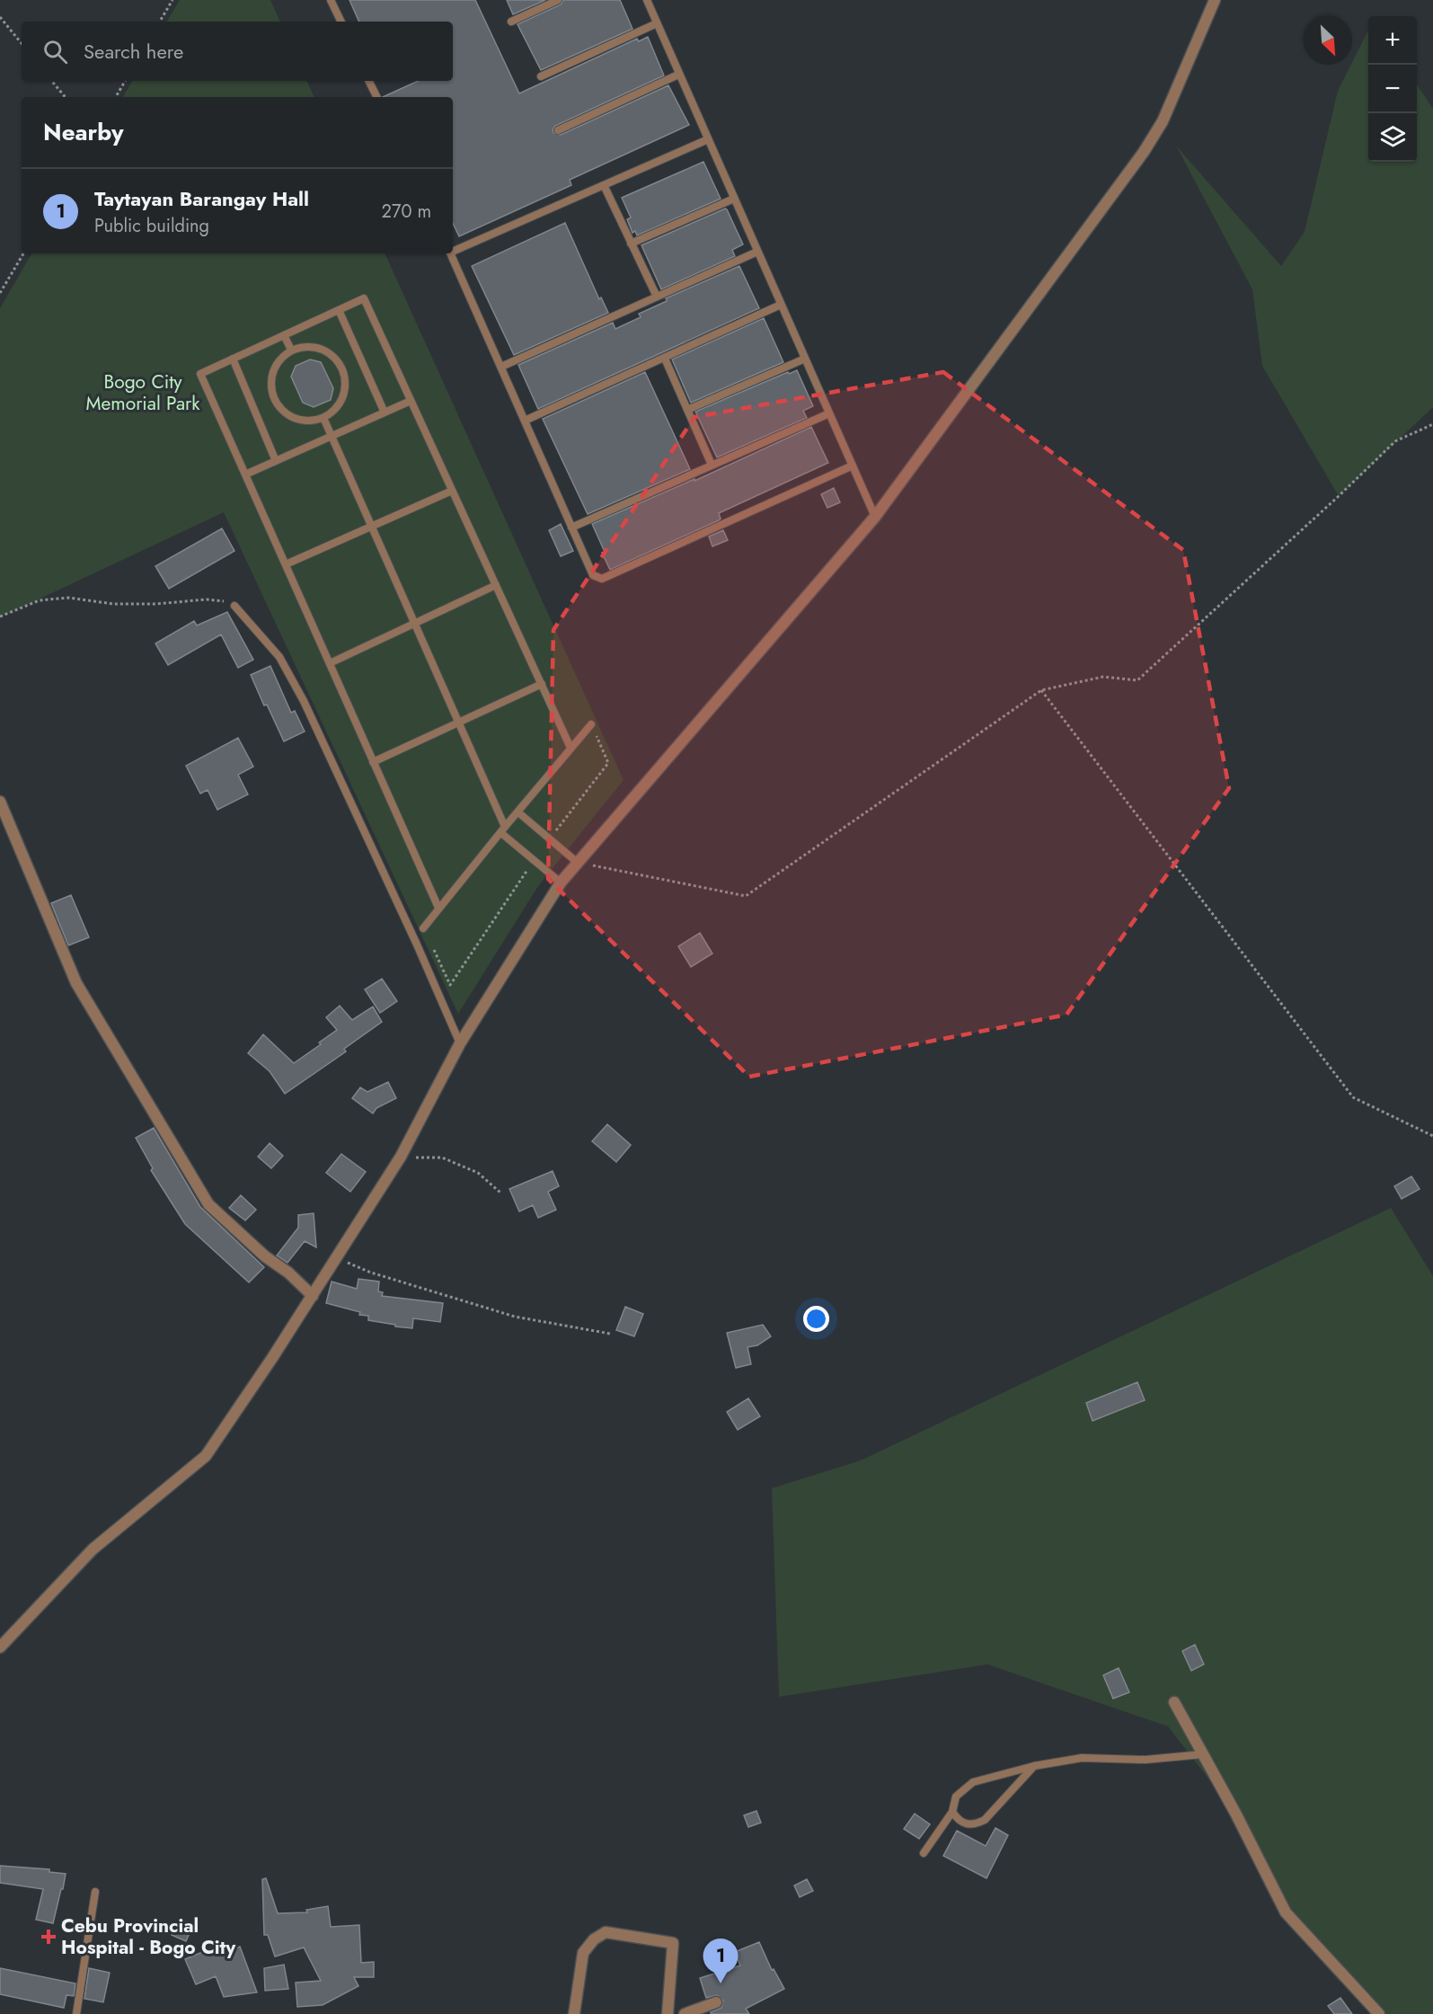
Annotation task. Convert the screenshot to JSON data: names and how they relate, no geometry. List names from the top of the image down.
{
  "parks": ["Bogo City Memorial Park"],
  "places": {
    "health": ["Cebu Provincial Hospital - Bogo City"]
  },
  "north": "bottom right",
  "page": {
    "map_buttons": ["+", "−"],
    "search": "Search here",
    "heading": "Nearby",
    "list": [
      {
        "mark": "1",
        "name": "Taytayan Barangay Hall",
        "note": "Public building",
        "value": "270 m"
      }
    ],
    "pins": "1"
  }
}
